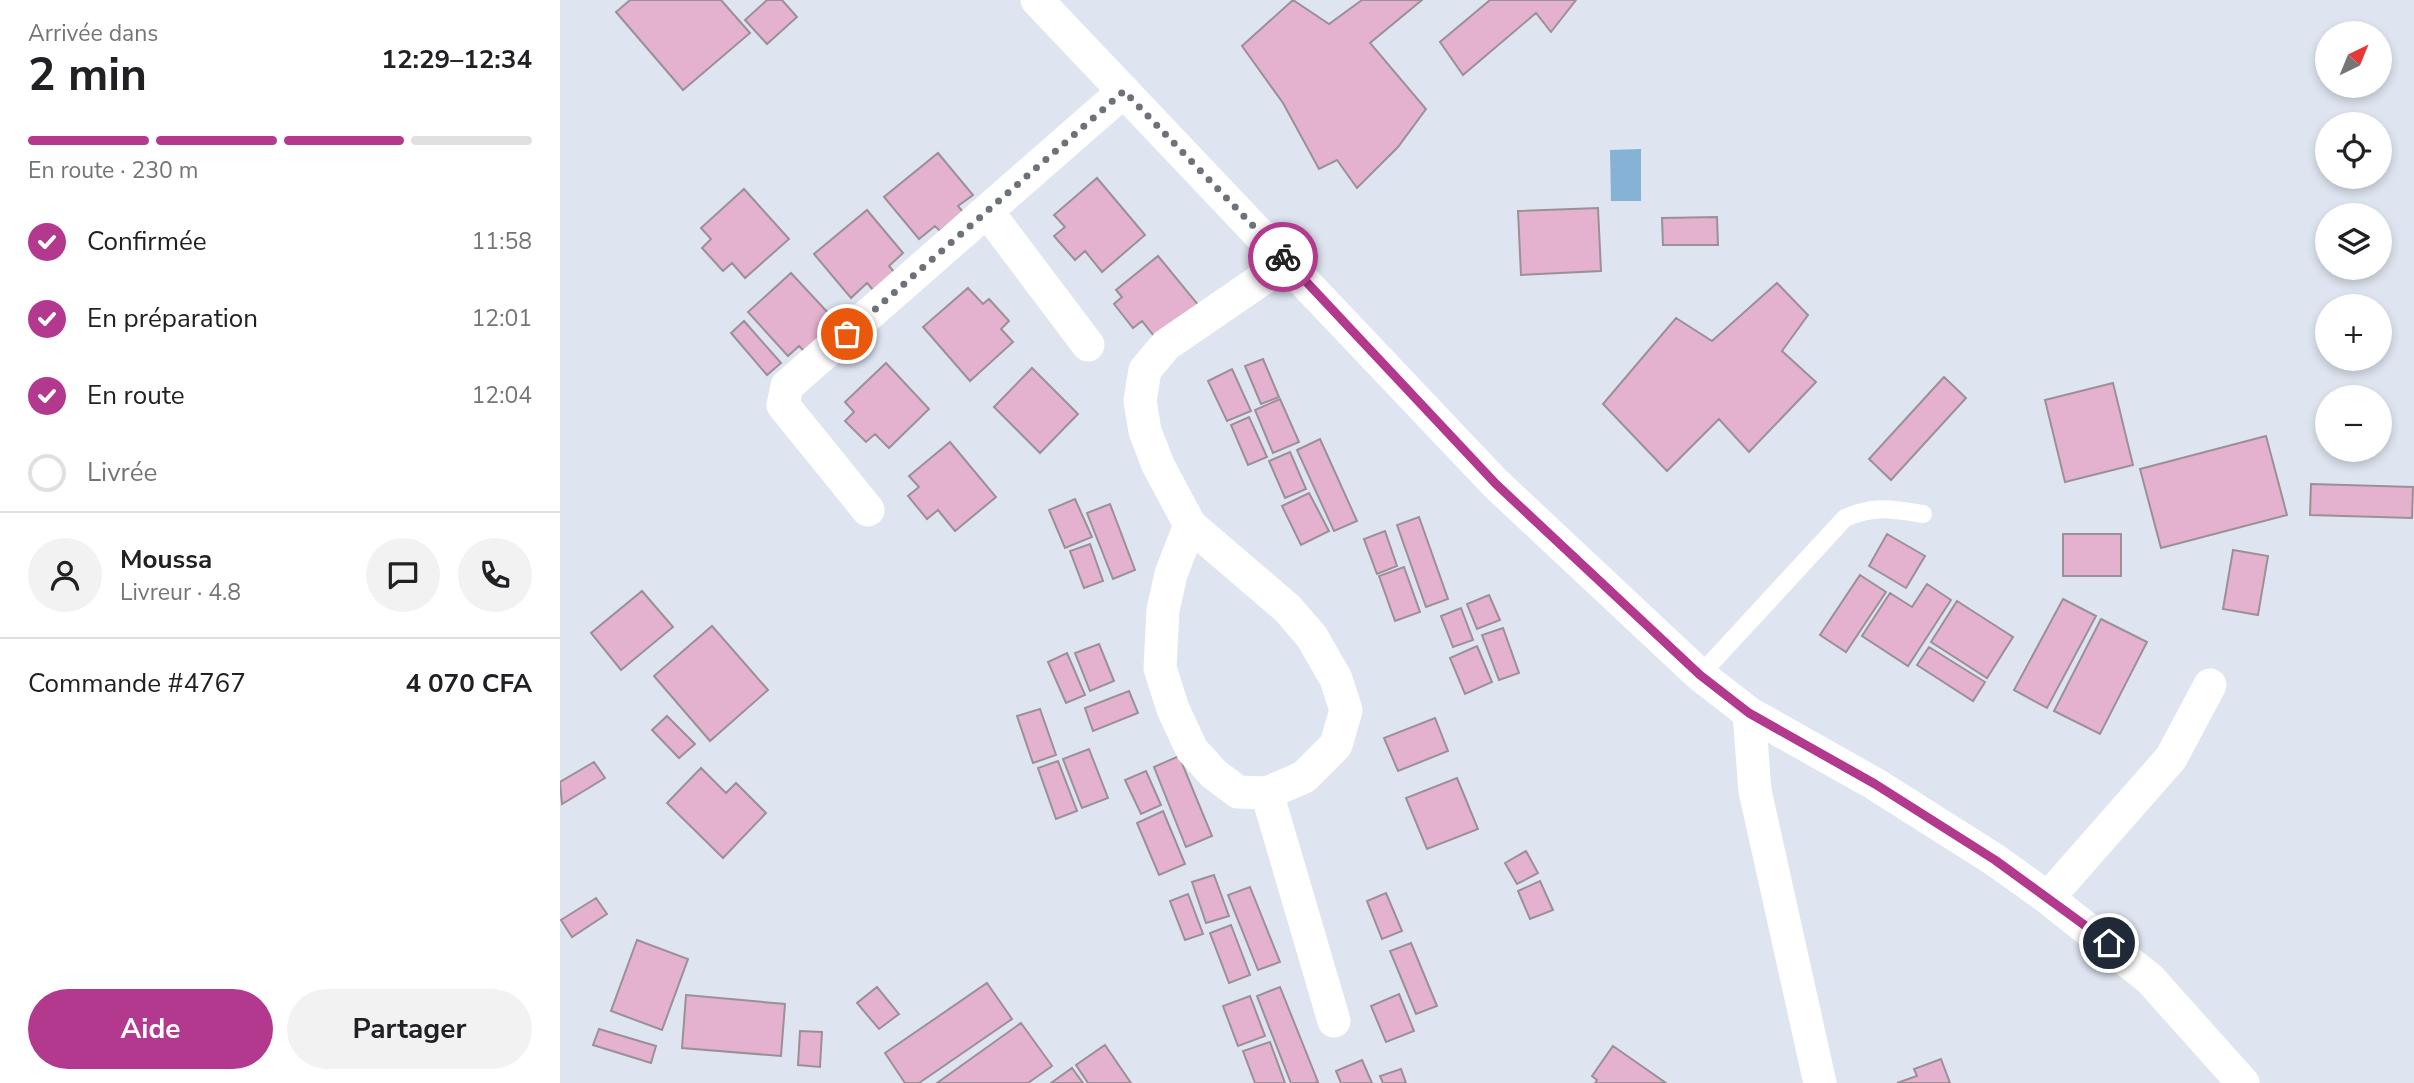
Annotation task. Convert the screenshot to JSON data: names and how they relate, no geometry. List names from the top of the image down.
{
  "north": "top right",
  "page": {
    "heading": ["2 min", "Arrivée dans", "12:29–12:34"],
    "panel": [
      "Moussa",
      "Livreur · 4.8",
      "Commande #4767",
      "4 070 CFA"
    ],
    "map_buttons": ["+", "−"],
    "bar": "En route · 230 m",
    "list": [
      ["Confirmée", "11:58"],
      ["En préparation", "12:01"],
      ["En route", "12:04"],
      "Livrée"
    ],
    "buttons": ["Aide", "Partager"]
  }
}
